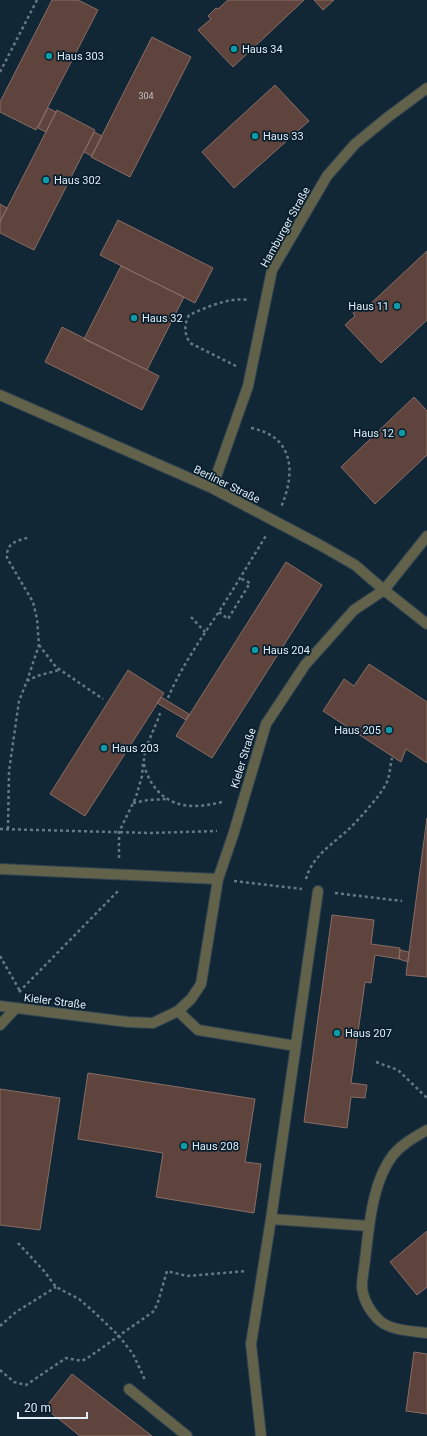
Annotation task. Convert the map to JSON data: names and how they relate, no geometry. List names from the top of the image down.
{
  "streets": {
    "lane": ["Hamburger Straße", "Berliner Straße", "Kieler Straße"]
  },
  "crossings": [
    ["Hamburger Straße", "Berliner Straße"],
    ["Berliner Straße", "Kieler Straße"]
  ],
  "places": [
    "Haus 34",
    "Haus 303",
    "Haus 33",
    "Haus 302",
    "Haus 11",
    "Haus 32",
    "Haus 12",
    "Haus 204",
    "Haus 205",
    "Haus 203",
    "Haus 207",
    "Haus 208"
  ],
  "house_numbers": ["304"],
  "scale_bar": "20 m"
}
